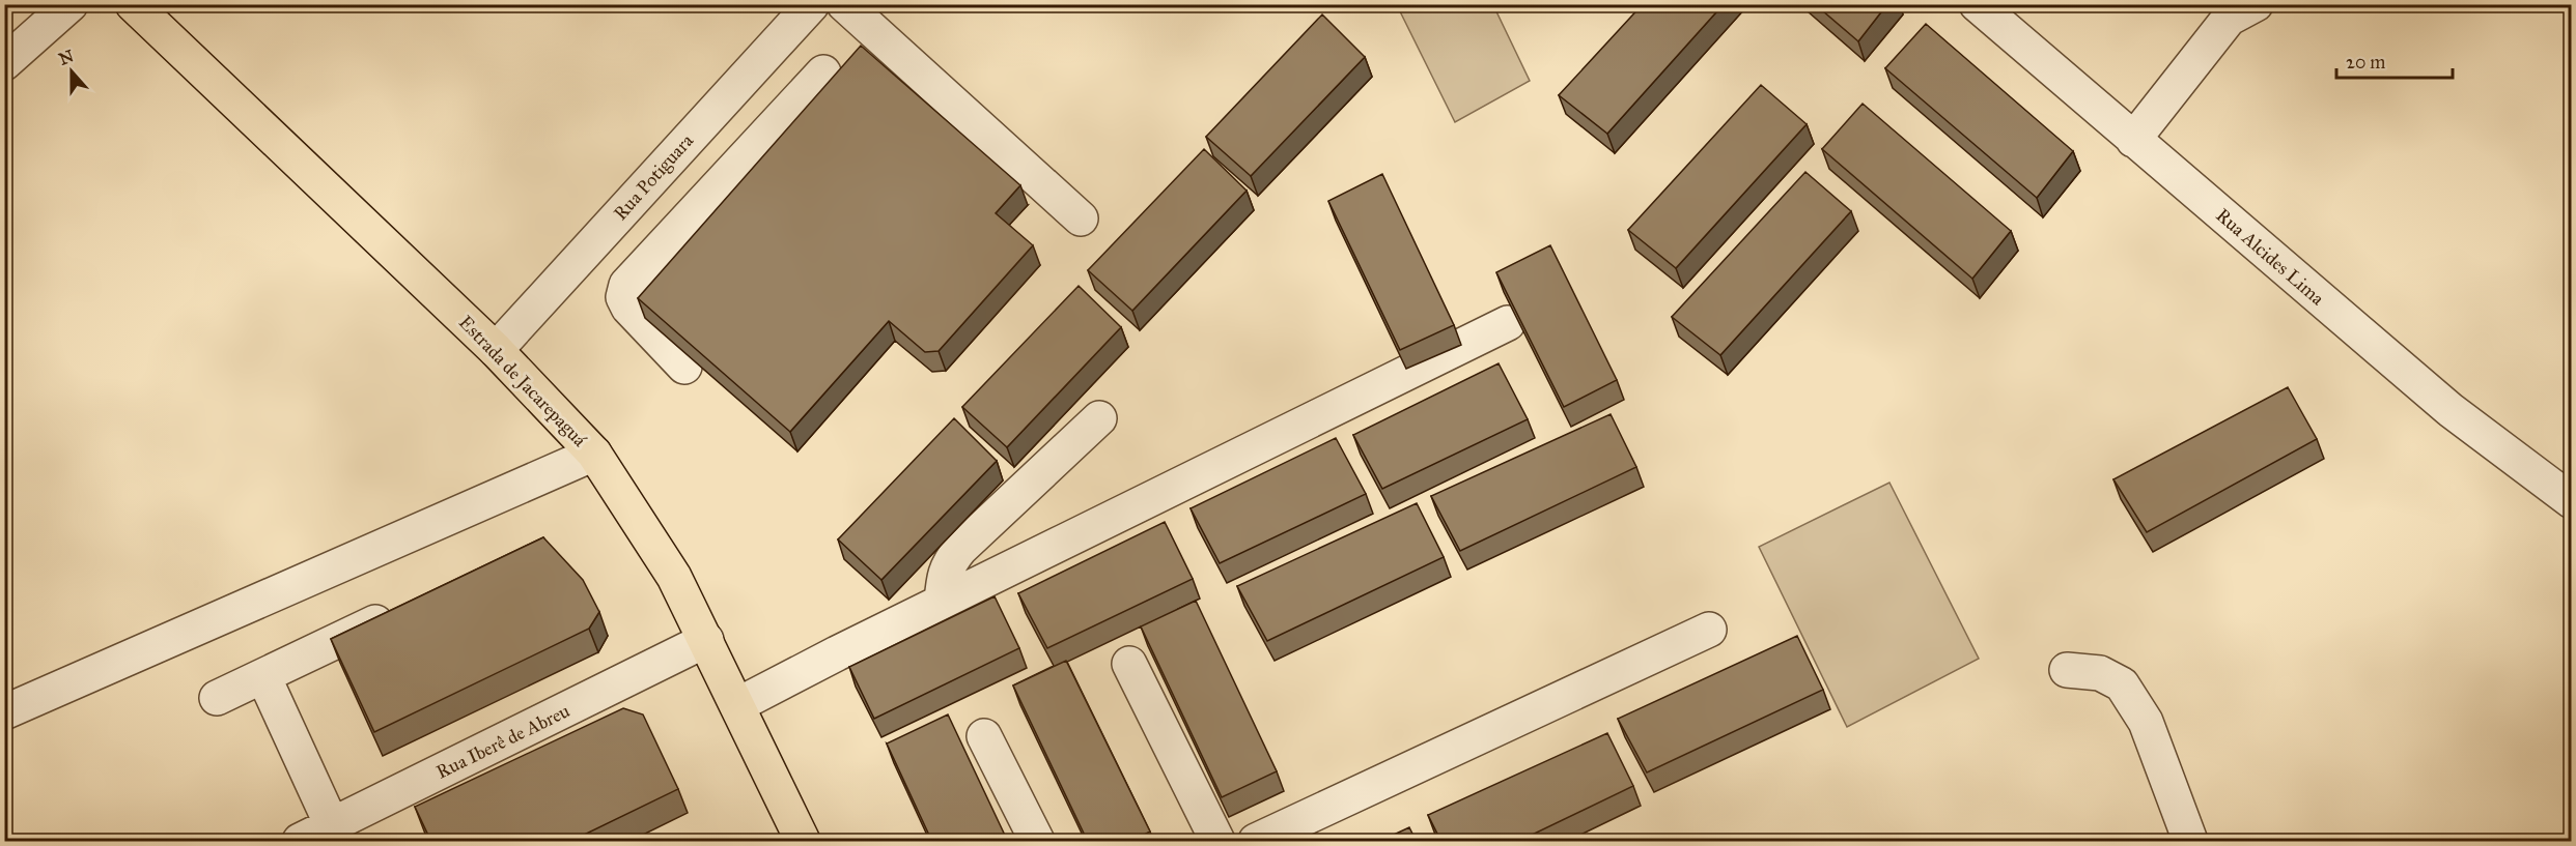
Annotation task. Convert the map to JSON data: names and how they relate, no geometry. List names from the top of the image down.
{
  "streets": {
    "main road": ["Estrada de Jacarepaguá"],
    "street": ["Rua Potiguara", "Rua Alcides Lima", "Rua Iberê de Abreu"]
  },
  "crossings": [
    ["Rua Potiguara", "Estrada de Jacarepaguá"],
    ["Estrada de Jacarepaguá", "Rua Iberê de Abreu"]
  ],
  "scale_bar": "20 m",
  "north": "top"
}
